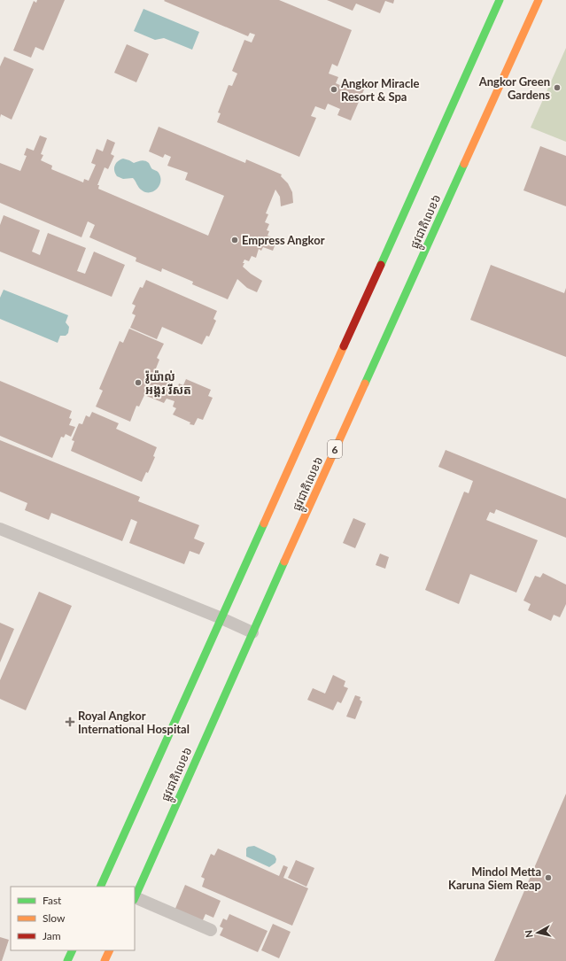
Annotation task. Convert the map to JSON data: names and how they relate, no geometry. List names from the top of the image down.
{
  "streets": {
    "highway": ["ផ្លូវជាតិលេខ៦", "6"]
  },
  "places": {
    "other": [
      "Angkor Green Gardens",
      "Angkor Miracle Resort & Spa",
      "Empress Angkor",
      "រ៉ូយ៉ាល់ អង្គរ រីសត",
      "Mindol Metta Karuna Siem Reap"
    ],
    "health": ["Royal Angkor International Hospital"]
  },
  "legend": ["Fast", "Slow", "Jam"],
  "north": "left"
}
